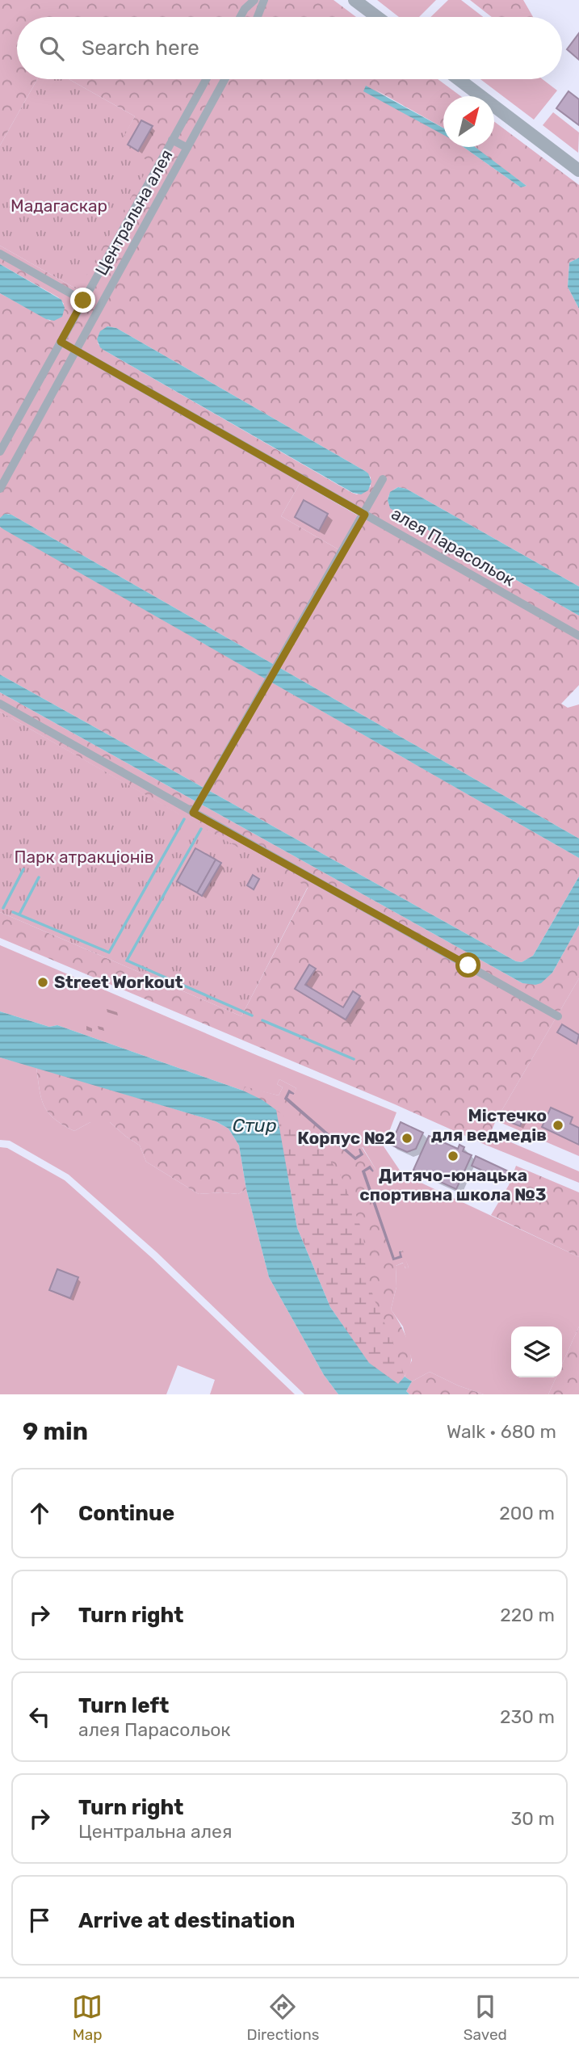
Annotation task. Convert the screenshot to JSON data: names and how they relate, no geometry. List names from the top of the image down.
{
  "streets": {
    "street": ["Центральна алея", "алея Парасольок"]
  },
  "crossings": [
    ["Центральна алея", "алея Парасольок"]
  ],
  "water": ["Стир"],
  "parks": ["Мадагаскар", "Парк атракціонів"],
  "places": [
    "Street Workout",
    "Містечко для ведмедів",
    "Корпус №2",
    "Дитячо-юнацька спортивна школа №3"
  ],
  "north": "top right",
  "page": {
    "search": "Search here",
    "heading": ["9 min", "Walk · 680 m"],
    "list": [
      ["Continue", "200 m"],
      ["Turn right", "220 m"],
      ["Turn left", "алея Парасольок", "230 m"],
      ["Turn right", "Центральна алея", "30 m"],
      "Arrive at destination"
    ],
    "nav": ["Map", "Directions", "Saved"]
  }
}
